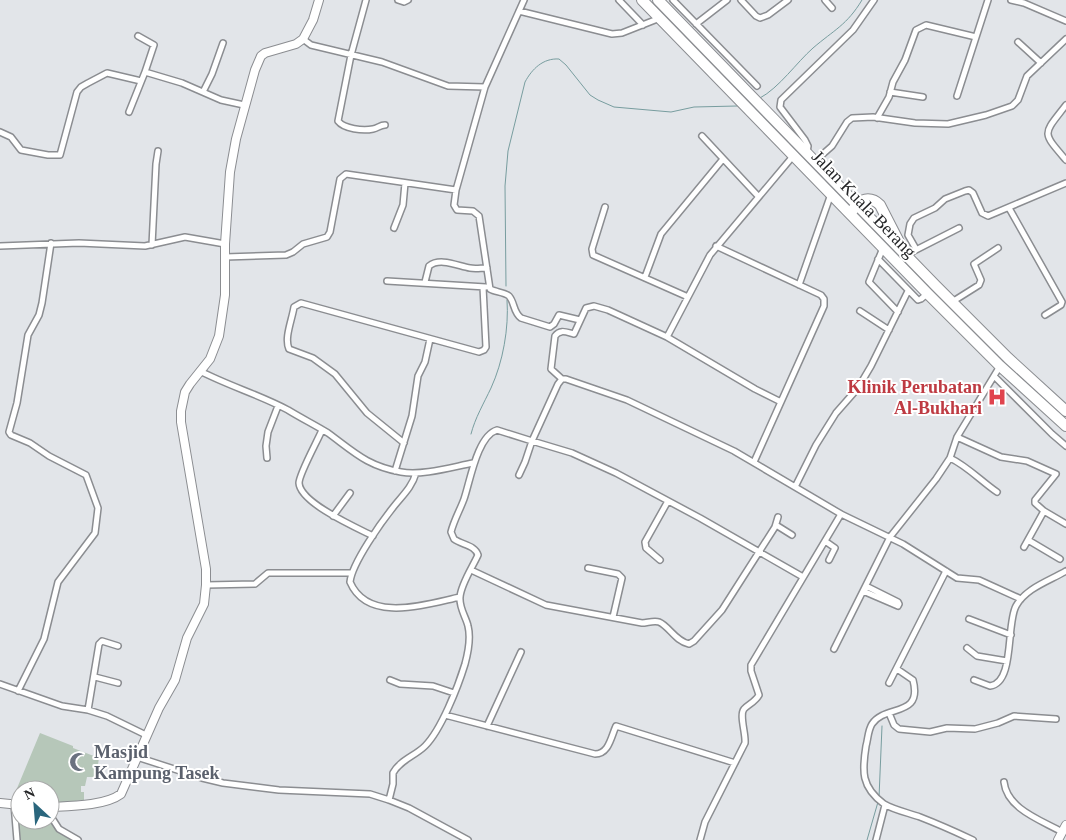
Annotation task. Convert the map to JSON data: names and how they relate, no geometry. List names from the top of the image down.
{
  "streets": {
    "highway": ["Jalan Kuala Berang"]
  },
  "places": {
    "hospital": ["Klinik Perubatan Al-Bukhari"],
    "mosque": ["Masjid Kampung Tasek"]
  },
  "north": "top left"
}
